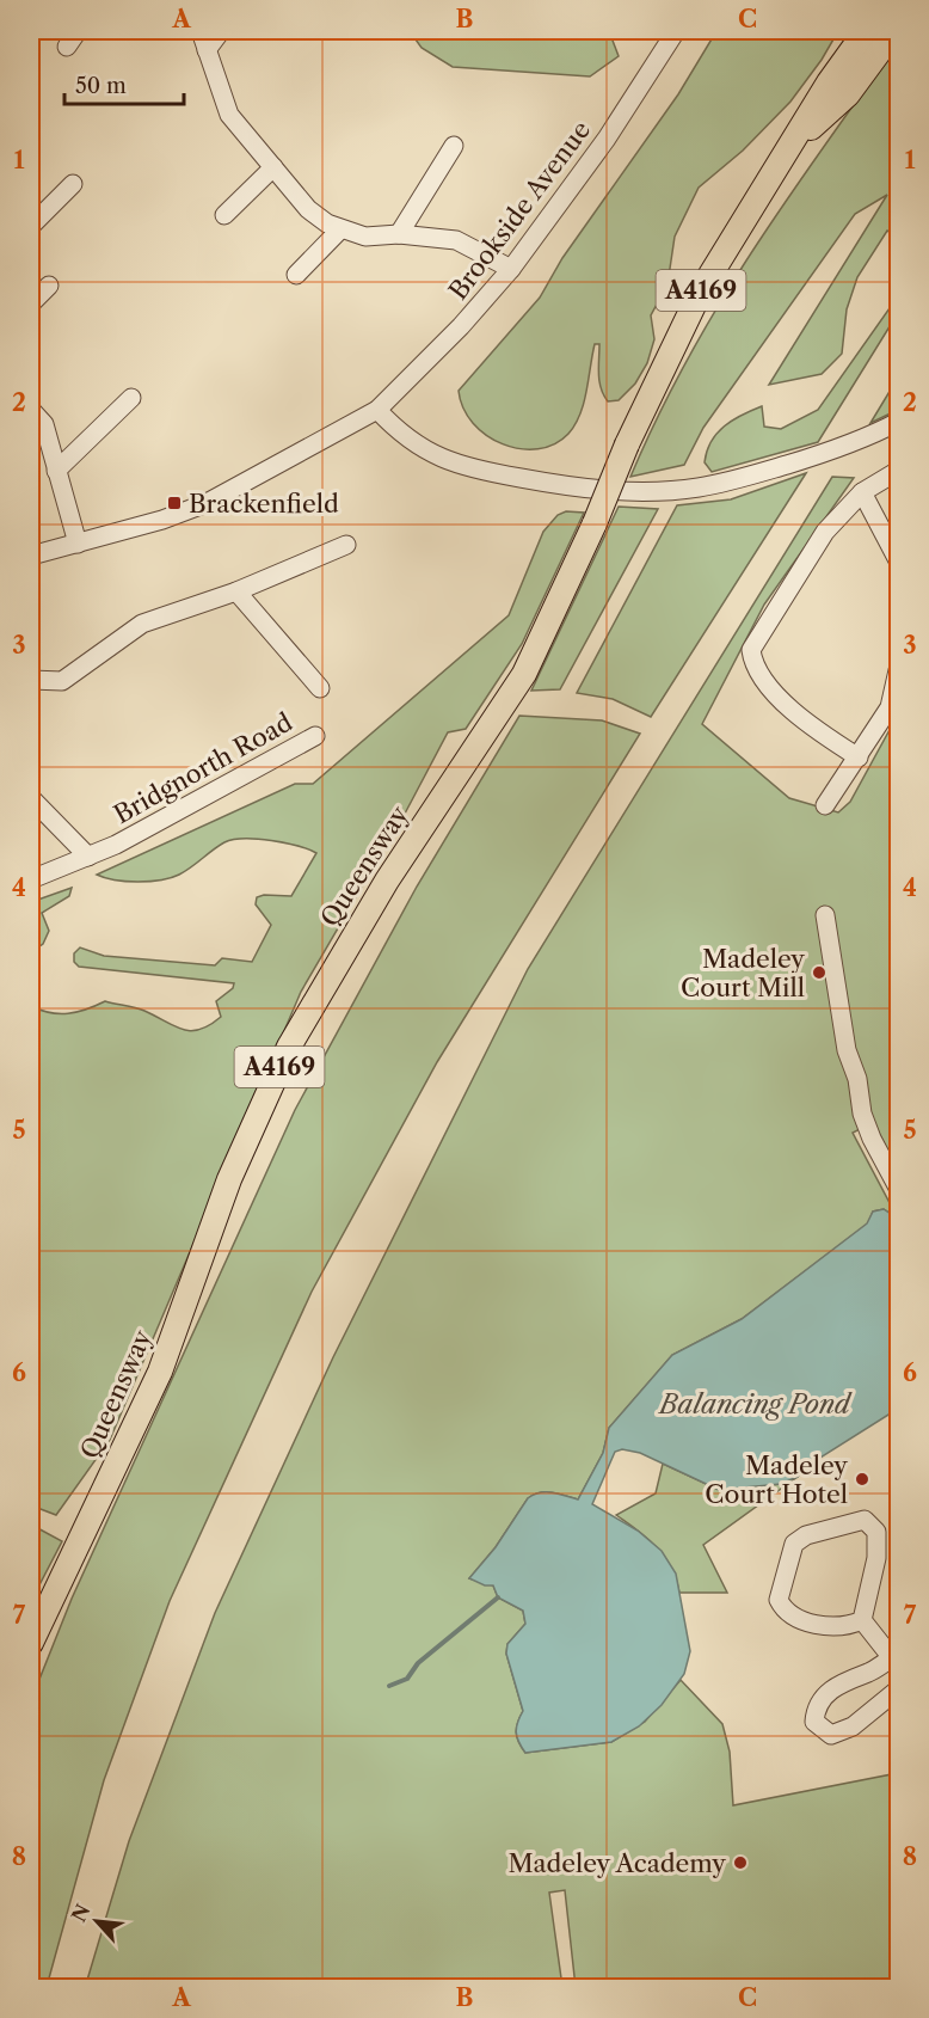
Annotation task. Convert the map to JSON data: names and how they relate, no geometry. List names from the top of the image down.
{
  "streets": {
    "main road": ["A4169", "Queensway"],
    "street": ["Brookside Avenue", "Bridgnorth Road"]
  },
  "water": ["Balancing Pond"],
  "places": {
    "transit": ["Brackenfield"],
    "other": ["Madeley Court Mill", "Madeley Court Hotel", "Madeley Academy"]
  },
  "scale_bar": "50 m",
  "north": "top left",
  "grid": {
    "columns": ["A", "B", "C"],
    "rows": [
      "1",
      "2",
      "3",
      "4",
      "5",
      "6",
      "7",
      "8"
    ]
  }
}
